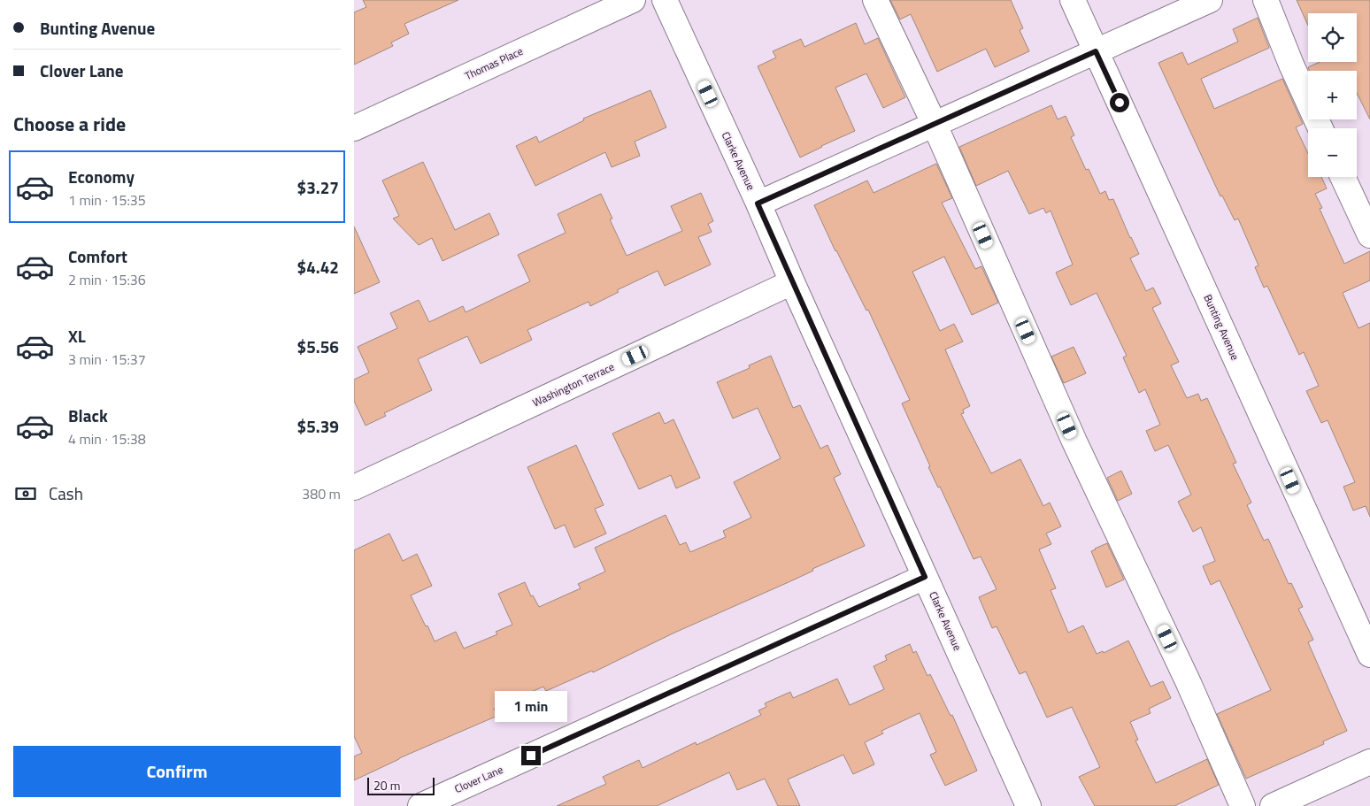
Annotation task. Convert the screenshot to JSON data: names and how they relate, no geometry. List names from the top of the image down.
{
  "streets": {
    "street": [
      "Thomas Place",
      "Clarke Avenue",
      "Bunting Avenue",
      "Washington Terrace",
      "Clover Lane"
    ]
  },
  "crossings": [
    ["Clarke Avenue", "Washington Terrace"],
    ["Clarke Avenue", "Clover Lane"]
  ],
  "scale_bar": "20 m",
  "page": {
    "banner": ["Bunting Avenue", "Clover Lane"],
    "map_buttons": ["+", "−"],
    "heading": "Choose a ride",
    "list": [
      {
        "name": "Economy",
        "note": "1 min · 15:35",
        "value": "$3.27"
      },
      {
        "name": "Comfort",
        "note": "2 min · 15:36",
        "value": "$4.42"
      },
      {
        "name": "XL",
        "note": "3 min · 15:37",
        "value": "$5.56"
      },
      {
        "name": "Black",
        "note": "4 min · 15:38",
        "value": "$5.39"
      }
    ],
    "pay": ["Cash", "380 m"],
    "bubble": "1 min",
    "buttons": "Confirm",
    "scale": "20 m"
  }
}
